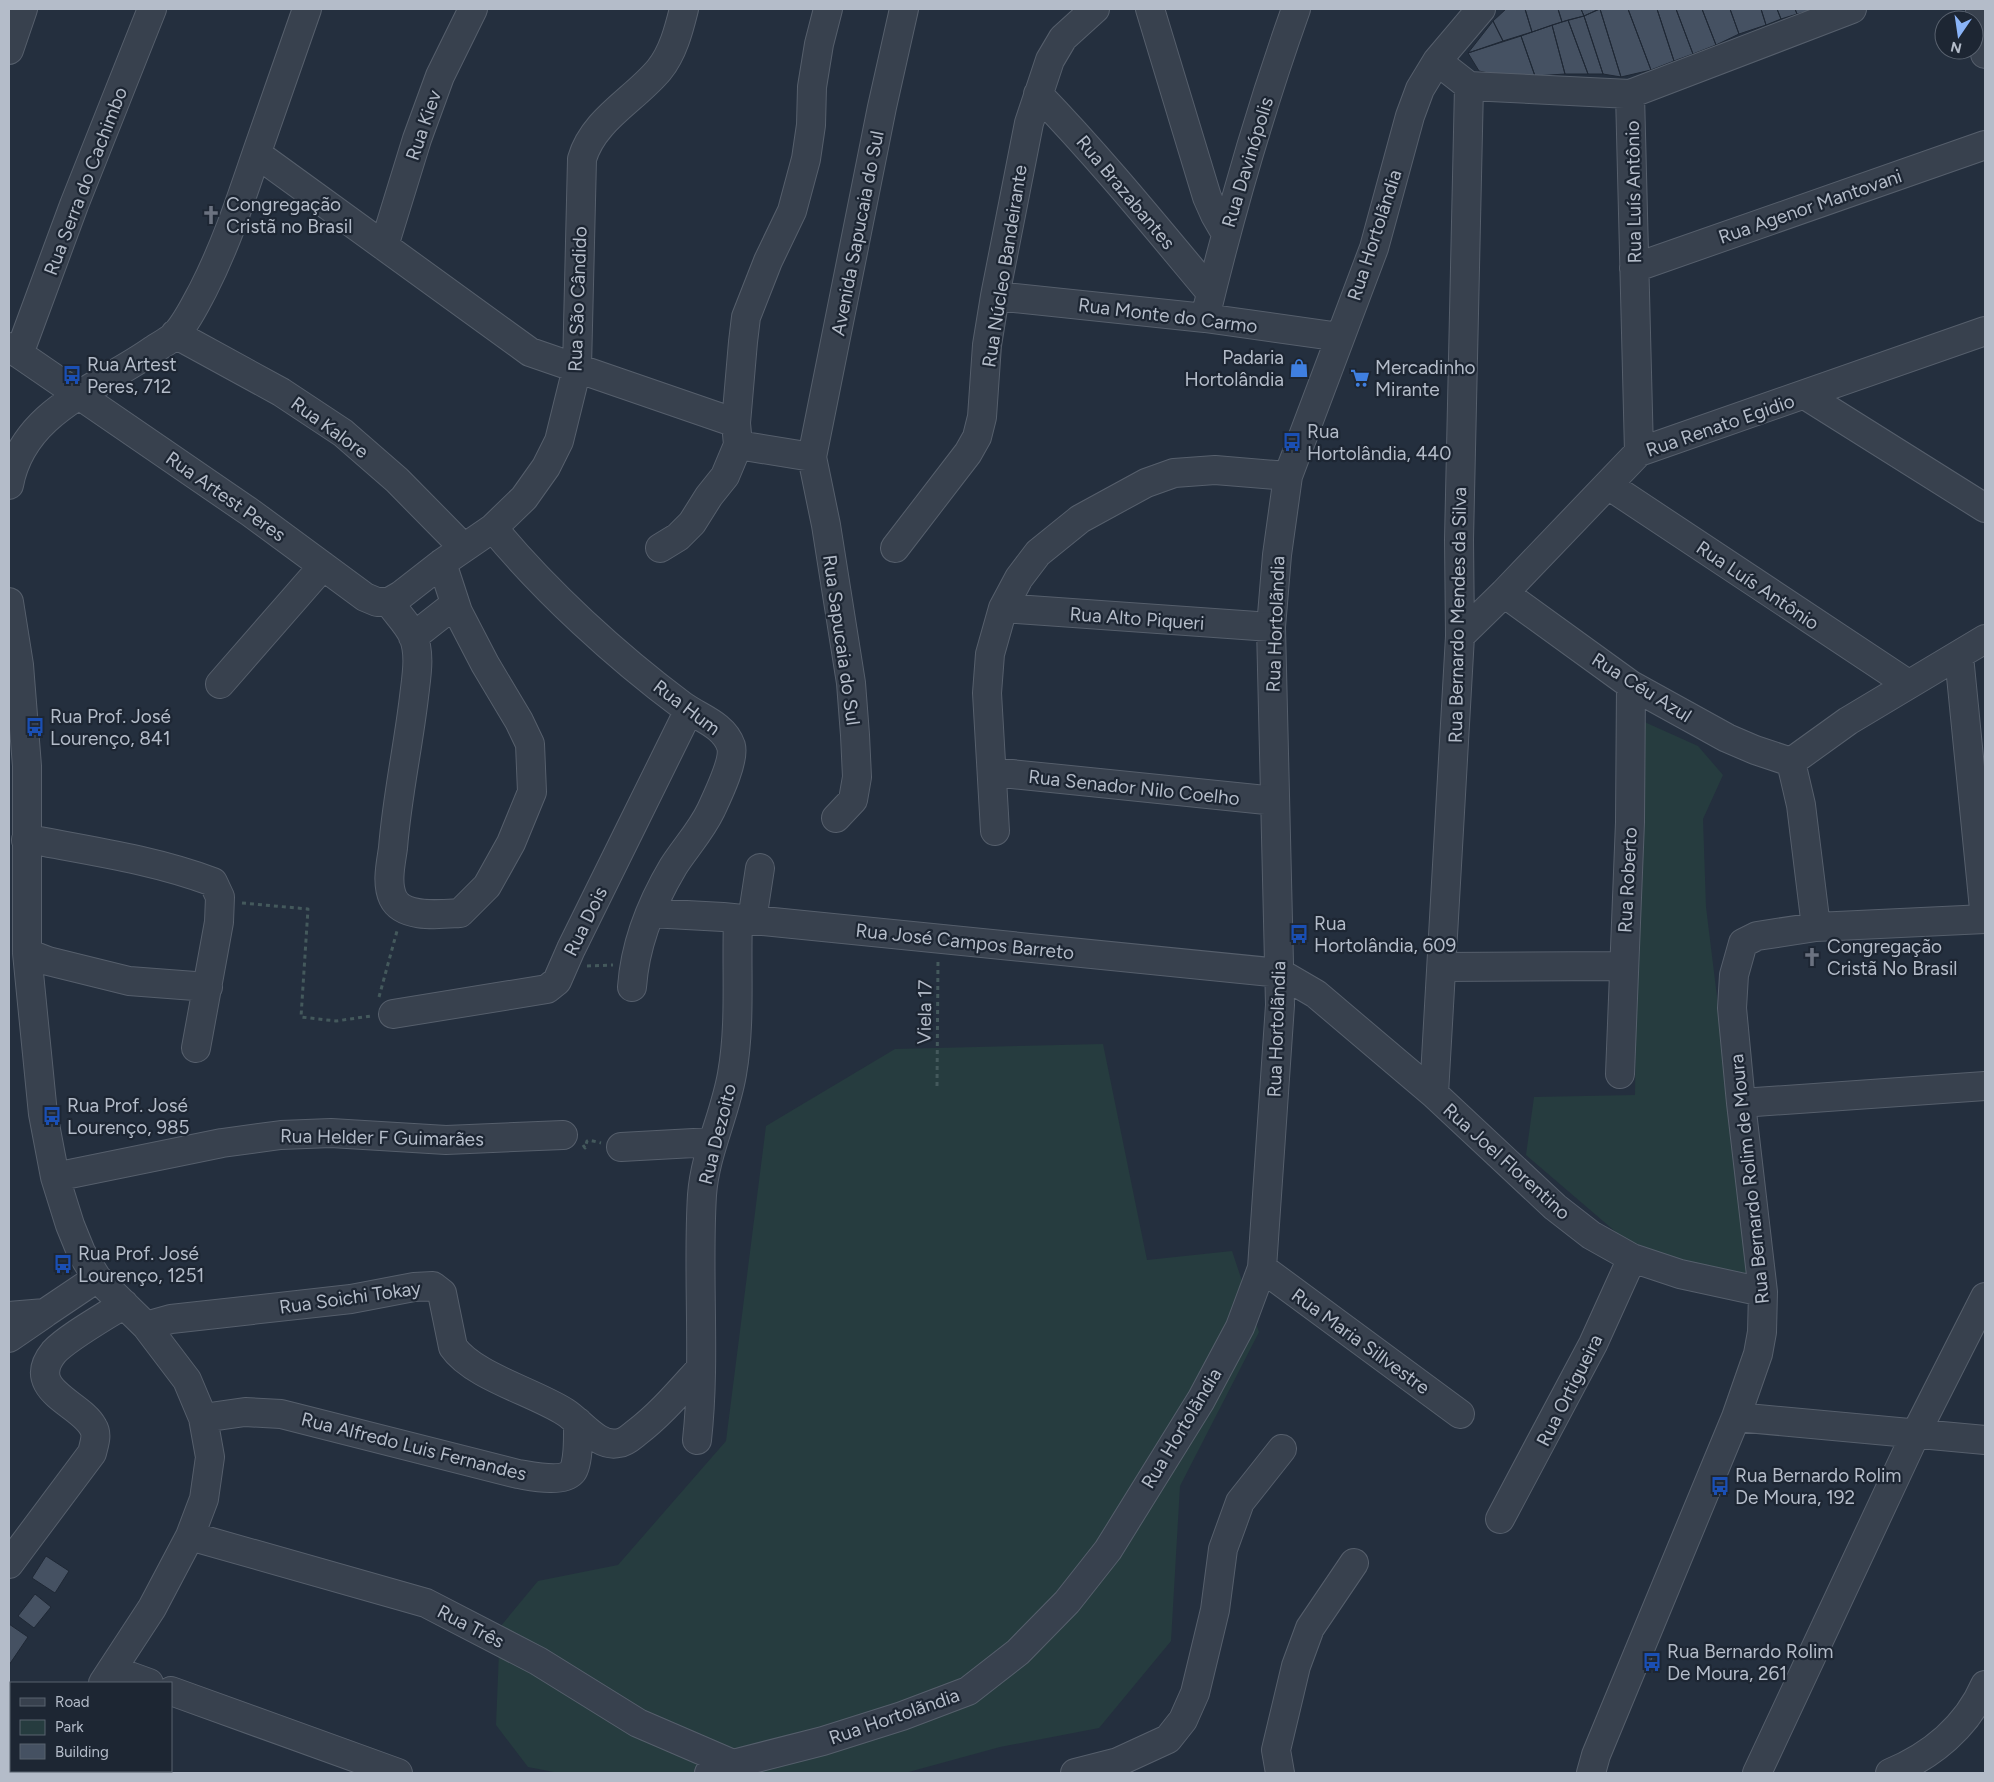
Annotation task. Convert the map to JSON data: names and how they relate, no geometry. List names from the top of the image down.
{
  "streets": {
    "street": [
      "Rua Kiev",
      "Rua Davinópolis",
      "Rua Serra do Cachimbo",
      "Rua Brazabantes",
      "Rua Luís Antônio",
      "Rua Agenor Mantovani",
      "Avenida Sapucaia do Sul",
      "Rua Hortolãndia",
      "Rua Núcleo Bandeirante",
      "Rua São Cândido",
      "Rua Monte do Carmo",
      "Rua Renato Egidio",
      "Rua Kalore",
      "Rua Artest Peres",
      "Rua Bernardo Mendes da Silva",
      "Rua Alto Piqueri",
      "Rua Sapucaia do Sul",
      "Rua Céu Azul",
      "Rua Hum",
      "Rua Senador Nilo Coelho",
      "Rua Roberto",
      "Rua Dois",
      "Rua José Campos Barreto",
      "Rua Dezoito",
      "Rua Helder F Guimarães",
      "Rua Joel Florentino",
      "Rua Bernardo Rolim de Moura",
      "Rua Soichi Tokay",
      "Rua Maria Sillvestre",
      "Rua Ortigueira",
      "Rua Alfredo Luis Fernandes",
      "Rua Três"
    ],
    "path": ["Viela 17"]
  },
  "crossings": [
    ["Rua Davinópolis", "Rua Brazabantes"],
    ["Rua Davinópolis", "Rua Monte do Carmo"],
    ["Rua Serra do Cachimbo", "Rua Artest Peres"],
    ["Rua Brazabantes", "Rua Núcleo Bandeirante"],
    ["Rua Brazabantes", "Rua Monte do Carmo"],
    ["Rua Luís Antônio", "Rua Agenor Mantovani"],
    ["Rua Luís Antônio", "Rua Renato Egidio"],
    ["Rua Luís Antônio", "Rua Bernardo Mendes da Silva"],
    ["Avenida Sapucaia do Sul", "Rua Sapucaia do Sul"],
    ["Rua Hortolãndia", "Rua Monte do Carmo"],
    ["Rua Hortolãndia", "Rua Alto Piqueri"],
    ["Rua Hortolãndia", "Rua Senador Nilo Coelho"],
    ["Rua Hortolãndia", "Rua José Campos Barreto"],
    ["Rua Hortolãndia", "Rua Joel Florentino"],
    ["Rua Hortolãndia", "Rua Maria Sillvestre"],
    ["Rua Hortolãndia", "Rua Três"],
    ["Rua Núcleo Bandeirante", "Rua Monte do Carmo"],
    ["Rua São Cândido", "Rua Kalore"],
    ["Rua São Cândido", "Rua Hum"],
    ["Rua Renato Egidio", "Rua Bernardo Mendes da Silva"],
    ["Rua Renato Egidio", "Rua Céu Azul"],
    ["Rua Bernardo Mendes da Silva", "Rua Joel Florentino"],
    ["Rua Céu Azul", "Rua Roberto"],
    ["Rua Hum", "Rua Dois"],
    ["Rua Hum", "Rua José Campos Barreto"],
    ["Rua José Campos Barreto", "Viela 17"],
    ["Rua José Campos Barreto", "Rua Dezoito"],
    ["Rua José Campos Barreto", "Rua Joel Florentino"],
    ["Rua Dezoito", "Rua Soichi Tokay"],
    ["Rua Joel Florentino", "Rua Bernardo Rolim de Moura"],
    ["Rua Joel Florentino", "Rua Ortigueira"],
    ["Rua Soichi Tokay", "Rua Alfredo Luis Fernandes"]
  ],
  "places": {
    "church": ["Congregação Cristã no Brasil", "Congregação Cristã No Brasil"],
    "shop": ["Padaria Hortolândia"],
    "bus stop": [
      "Rua Artest Peres, 712",
      "Rua Hortolândia, 440",
      "Rua Prof. José Lourenço, 841",
      "Rua Hortolândia, 609",
      "Rua Prof. José Lourenço, 985",
      "Rua Prof. José Lourenço, 1251",
      "Rua Bernardo Rolim De Moura, 192",
      "Rua Bernardo Rolim De Moura, 261"
    ],
    "supermarket": ["Mercadinho Mirante"]
  },
  "legend": ["Road", "Park", "Building"],
  "north": "bottom"
}
